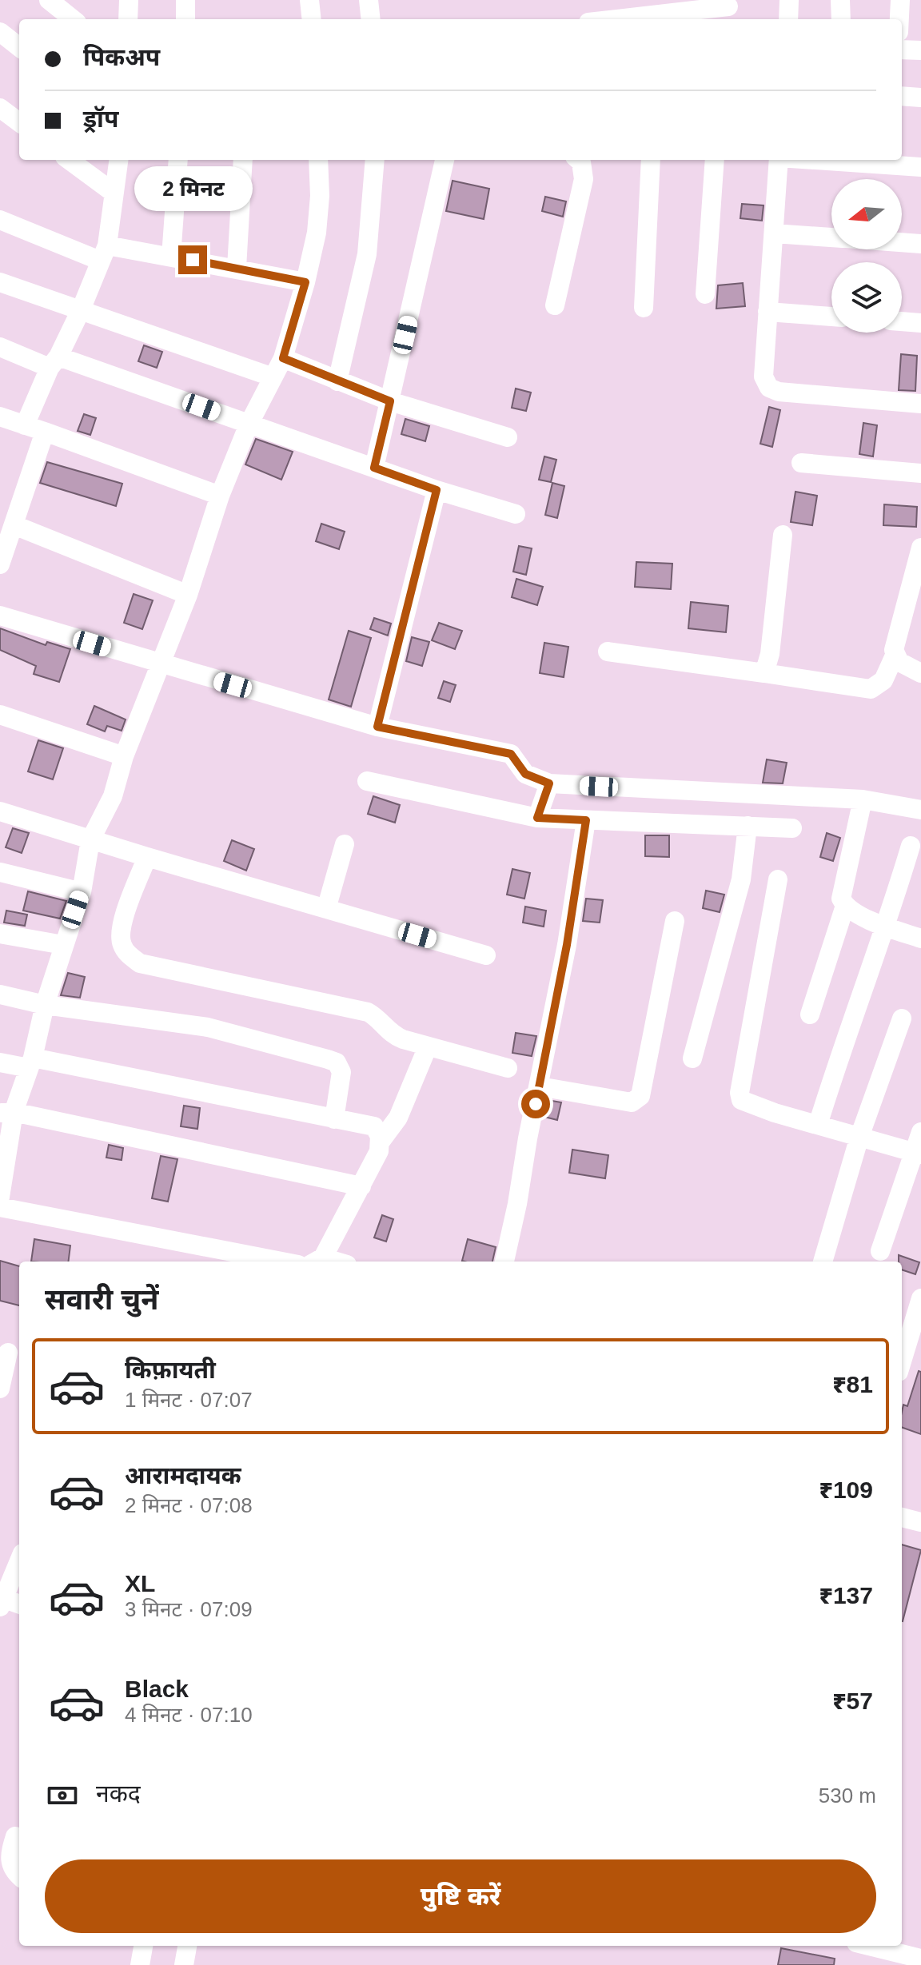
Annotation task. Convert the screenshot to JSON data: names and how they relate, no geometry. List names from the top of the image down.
{
  "north": "left",
  "page": {
    "banner": ["पिकअप", "ड्रॉप"],
    "bubble": "2 मिनट",
    "heading": "सवारी चुनें",
    "list": [
      {
        "name": "किफ़ायती",
        "note": "1 मिनट · 07:07",
        "value": "₹81"
      },
      {
        "name": "आरामदायक",
        "note": "2 मिनट · 07:08",
        "value": "₹109"
      },
      {
        "name": "XL",
        "note": "3 मिनट · 07:09",
        "value": "₹137"
      },
      {
        "name": "Black",
        "note": "4 मिनट · 07:10",
        "value": "₹57"
      }
    ],
    "pay": ["नकद", "530 m"],
    "buttons": "पुष्टि करें"
  }
}
